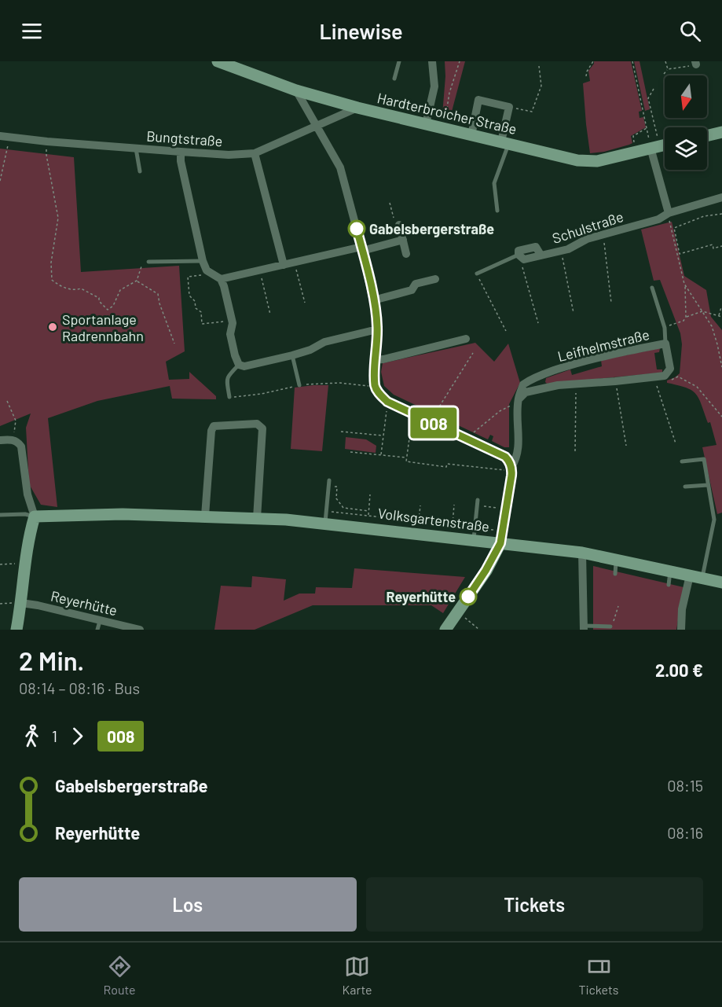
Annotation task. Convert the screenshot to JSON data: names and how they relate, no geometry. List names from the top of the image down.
{
  "streets": {
    "street": [
      "Hardterbroicher Straße",
      "Bungtstraße",
      "Schulstraße",
      "Leifhelmstraße",
      "Volksgartenstraße",
      "Reyerhütte"
    ]
  },
  "crossings": [
    ["Hardterbroicher Straße", "Bungtstraße"]
  ],
  "places": ["Gabelsbergerstraße", "Sportanlage Radrennbahn", "Reyerhütte"],
  "lines": ["bus line 008"],
  "north": "bottom",
  "page": {
    "header": "Linewise",
    "on_map": "008",
    "heading": ["2 Min.", "08:14 – 08:16 · Bus", "2.00 €"],
    "legs": ["1", "008"],
    "list": [
      {
        "name": "Gabelsbergerstraße",
        "value": "08:15"
      },
      {
        "name": "Reyerhütte",
        "value": "08:16"
      }
    ],
    "buttons": ["Los", "Tickets"],
    "tabs": ["Route", "Karte", "Tickets"]
  }
}
